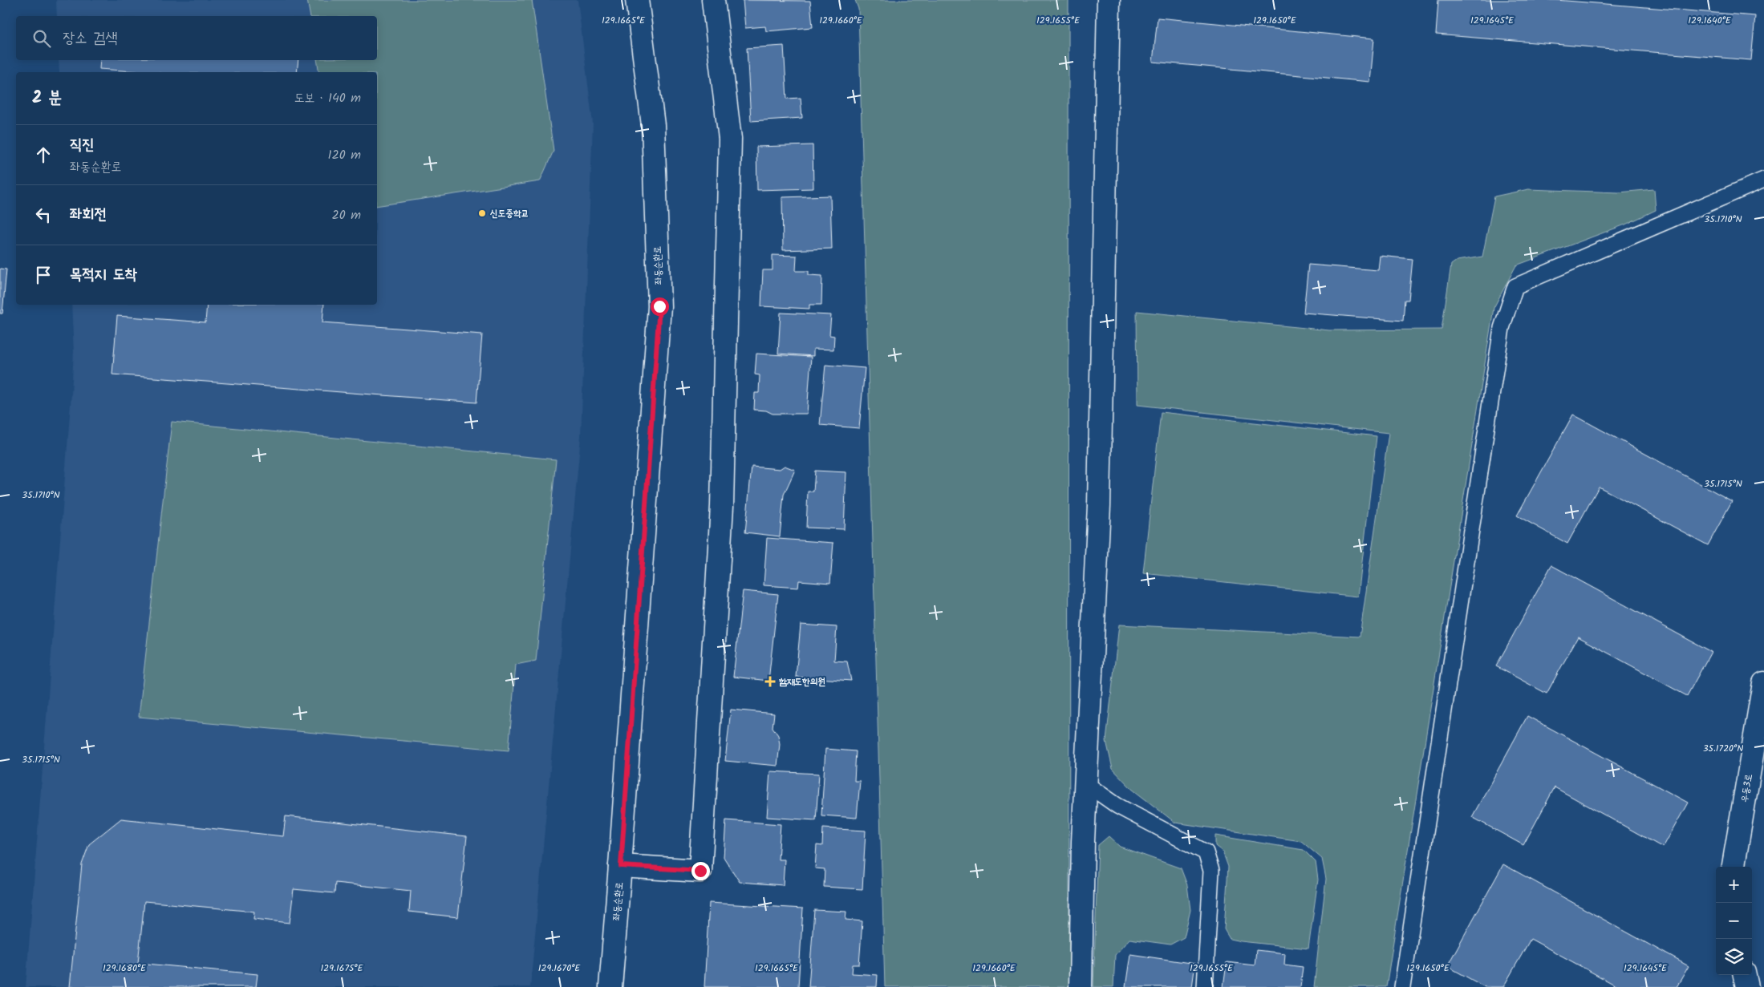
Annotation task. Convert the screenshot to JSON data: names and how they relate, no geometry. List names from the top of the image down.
{
  "streets": {
    "street": ["좌동순환로", "우동3로"]
  },
  "places": {
    "other": ["신도중학교"],
    "health": ["함재도한의원"]
  },
  "page": {
    "search": "장소 검색",
    "heading": ["2 분", "도보 · 140 m"],
    "list": [
      ["직진", "좌동순환로", "120 m"],
      ["좌회전", "20 m"],
      "목적지 도착"
    ],
    "map_buttons": ["+", "−"]
  },
  "coordinates": [
    "129.1665°E",
    "129.1660°E",
    "129.1655°E",
    "129.1650°E",
    "129.1645°E",
    "129.1640°E",
    "35.1710°N",
    "35.1715°N",
    "35.1720°N",
    "129.1680°E",
    "129.1675°E",
    "129.1670°E"
  ]
}
